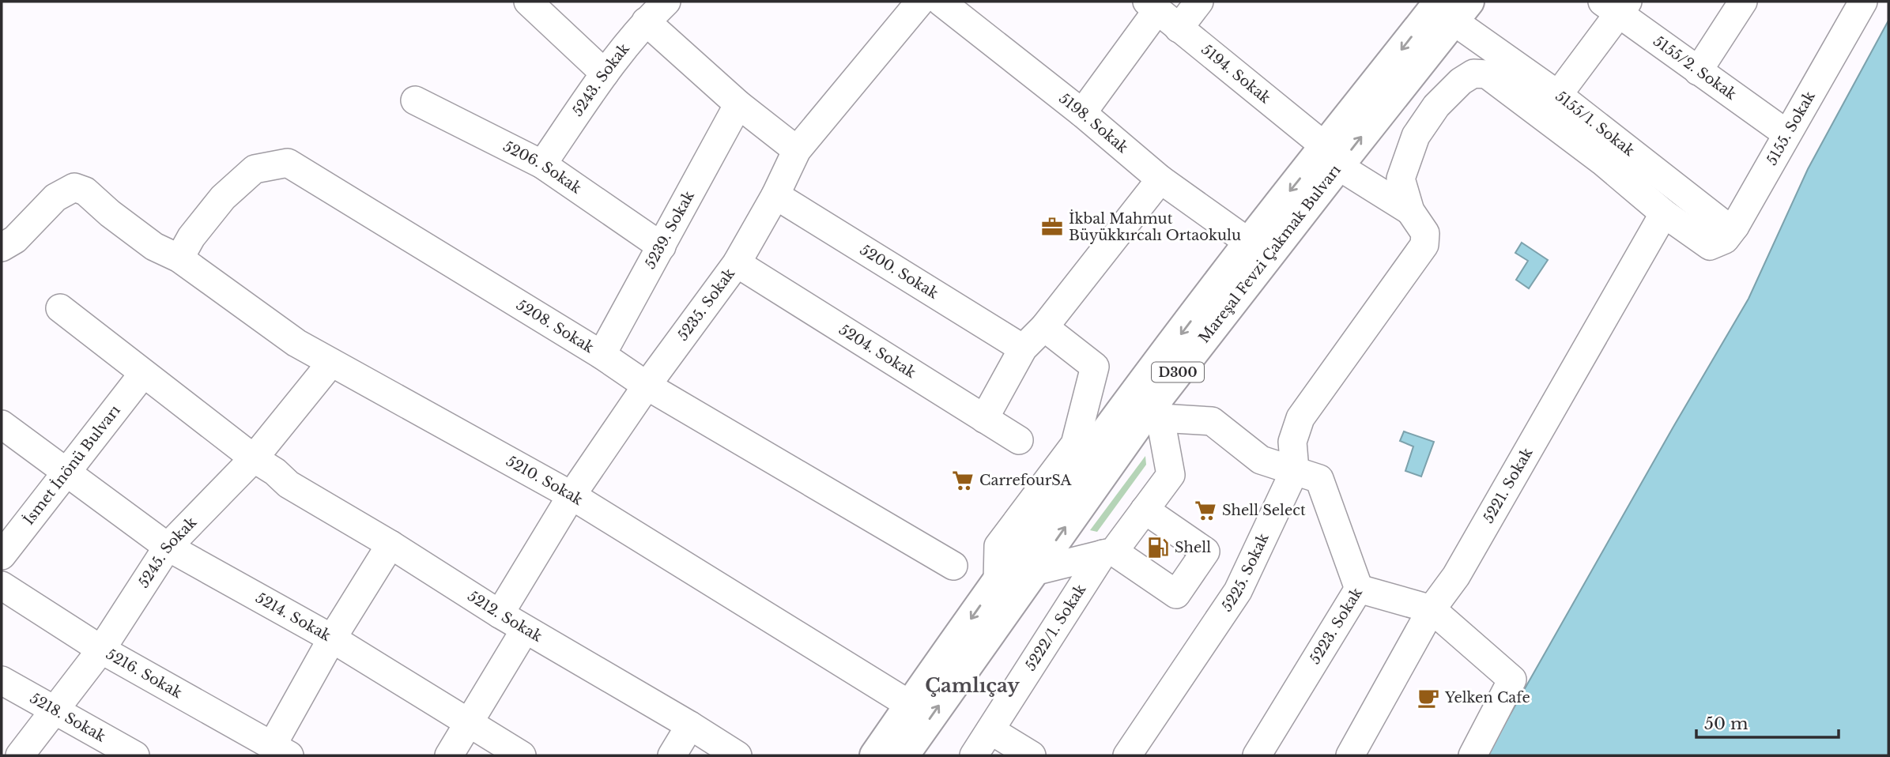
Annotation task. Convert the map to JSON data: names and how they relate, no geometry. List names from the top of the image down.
{
  "streets": {
    "highway": ["Mareşal Fevzi Çakmak Bulvarı", "D300"],
    "street": [
      "5155/2. Sokak",
      "5194. Sokak",
      "5243. Sokak",
      "5198. Sokak",
      "5155/1. Sokak",
      "5155. Sokak",
      "5206. Sokak",
      "5239. Sokak",
      "5200. Sokak",
      "5235. Sokak",
      "5208. Sokak",
      "5204. Sokak",
      "İsmet İnönü Bulvarı",
      "5210. Sokak",
      "5221. Sokak",
      "5245. Sokak",
      "5225. Sokak",
      "5214. Sokak",
      "5212. Sokak",
      "5223. Sokak",
      "5222/1. Sokak",
      "5216. Sokak",
      "5218. Sokak"
    ]
  },
  "crossings": [
    ["5155/2. Sokak", "5155. Sokak"],
    ["5194. Sokak", "Mareşal Fevzi Çakmak Bulvarı"],
    ["5194. Sokak", "5225. Sokak"],
    ["5243. Sokak", "5206. Sokak"],
    ["5198. Sokak", "Mareşal Fevzi Çakmak Bulvarı"],
    ["5155/1. Sokak", "5155. Sokak"],
    ["5155/1. Sokak", "Mareşal Fevzi Çakmak Bulvarı"],
    ["5155. Sokak", "5221. Sokak"],
    ["5206. Sokak", "5239. Sokak"],
    ["5239. Sokak", "5208. Sokak"],
    ["Mareşal Fevzi Çakmak Bulvarı", "5210. Sokak"],
    ["Mareşal Fevzi Çakmak Bulvarı", "5223. Sokak"],
    ["Mareşal Fevzi Çakmak Bulvarı", "5222/1. Sokak"],
    ["5200. Sokak", "5235. Sokak"],
    ["5235. Sokak", "5208. Sokak"],
    ["5235. Sokak", "5204. Sokak"],
    ["5235. Sokak", "5210. Sokak"],
    ["5235. Sokak", "5212. Sokak"],
    ["5208. Sokak", "5210. Sokak"],
    ["İsmet İnönü Bulvarı", "5214. Sokak"],
    ["İsmet İnönü Bulvarı", "5212. Sokak"],
    ["5210. Sokak", "5245. Sokak"],
    ["5245. Sokak", "5214. Sokak"],
    ["5245. Sokak", "5212. Sokak"],
    ["5245. Sokak", "5216. Sokak"],
    ["5245. Sokak", "5218. Sokak"],
    ["5225. Sokak", "5223. Sokak"],
    ["5223. Sokak", "5222/1. Sokak"]
  ],
  "districts": ["Çamlıçay"],
  "places": {
    "office": ["İkbal Mahmut Büyükkırcalı Ortaokulu"],
    "supermarket": ["CarrefourSA", "Shell Select"],
    "fuel station": ["Shell"],
    "cafe": ["Yelken Cafe"]
  },
  "scale_bar": "50 m"
}
